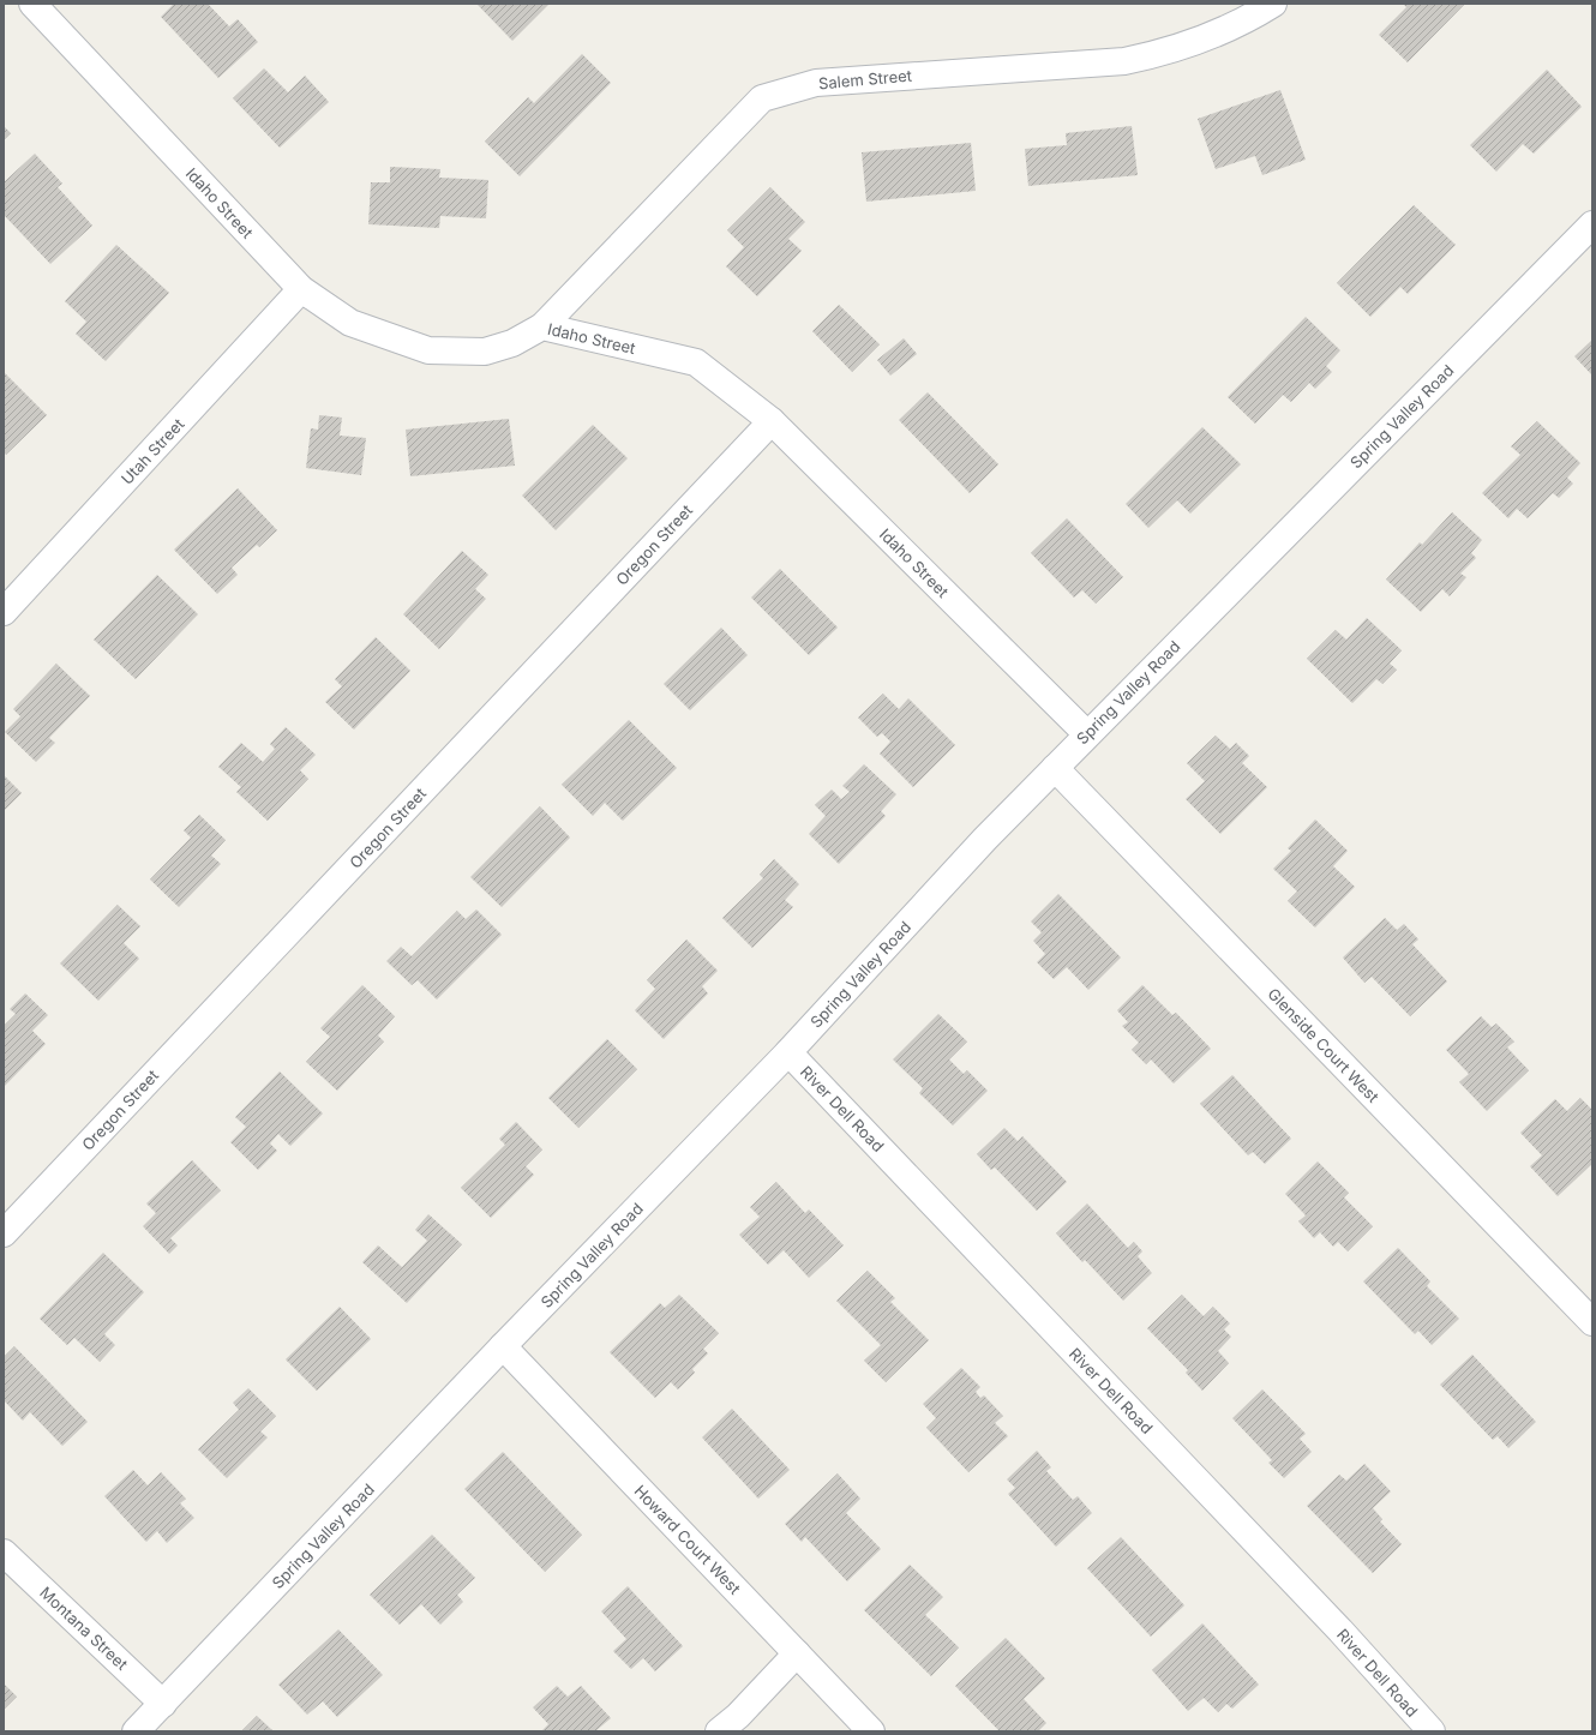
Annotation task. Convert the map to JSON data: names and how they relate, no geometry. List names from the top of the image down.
{
  "streets": {
    "street": [
      "Salem Street",
      "Idaho Street",
      "Spring Valley Road",
      "Utah Street",
      "Oregon Street",
      "Glenside Court West",
      "River Dell Road",
      "Howard Court West",
      "Montana Street"
    ]
  },
  "crossings": [
    ["Salem Street", "Idaho Street"],
    ["Idaho Street", "Spring Valley Road"],
    ["Idaho Street", "Utah Street"],
    ["Idaho Street", "Oregon Street"],
    ["Spring Valley Road", "Glenside Court West"],
    ["Spring Valley Road", "River Dell Road"],
    ["Spring Valley Road", "Howard Court West"],
    ["Spring Valley Road", "Montana Street"]
  ]
}
